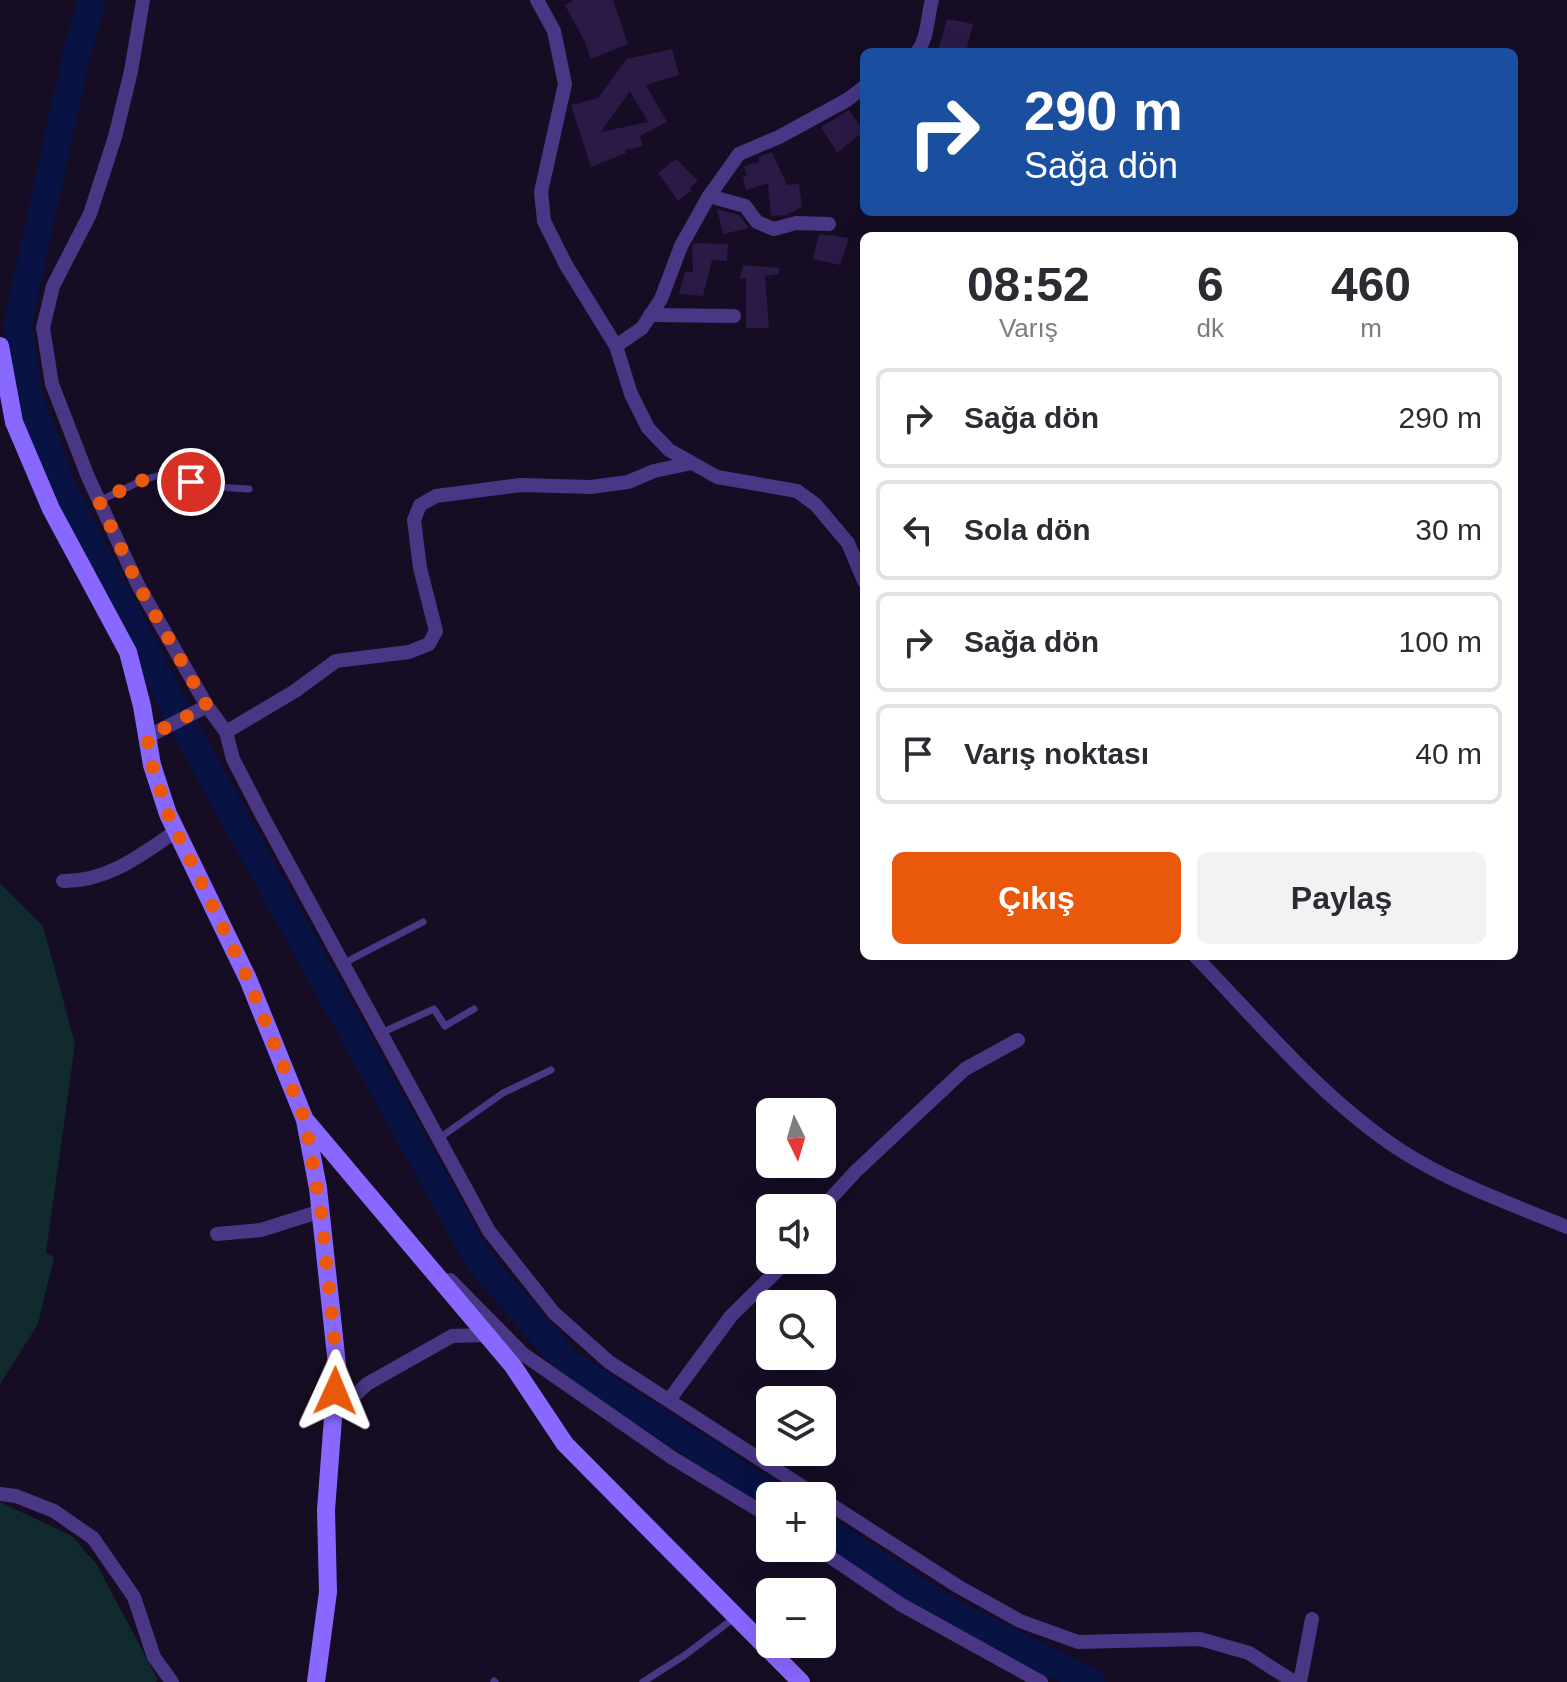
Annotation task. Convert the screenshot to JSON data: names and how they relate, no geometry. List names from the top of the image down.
{
  "north": "bottom",
  "page": {
    "turn": ["290 m", "Sağa dön"],
    "eta": [
      "08:52",
      "Varış",
      "6",
      "dk",
      "460",
      "m"
    ],
    "list": [
      {
        "name": "Sağa dön",
        "value": "290 m"
      },
      {
        "name": "Sola dön",
        "value": "30 m"
      },
      {
        "name": "Sağa dön",
        "value": "100 m"
      },
      {
        "name": "Varış noktası",
        "value": "40 m"
      }
    ],
    "buttons": ["Çıkış", "Paylaş"],
    "map_buttons": ["+", "−"]
  }
}
